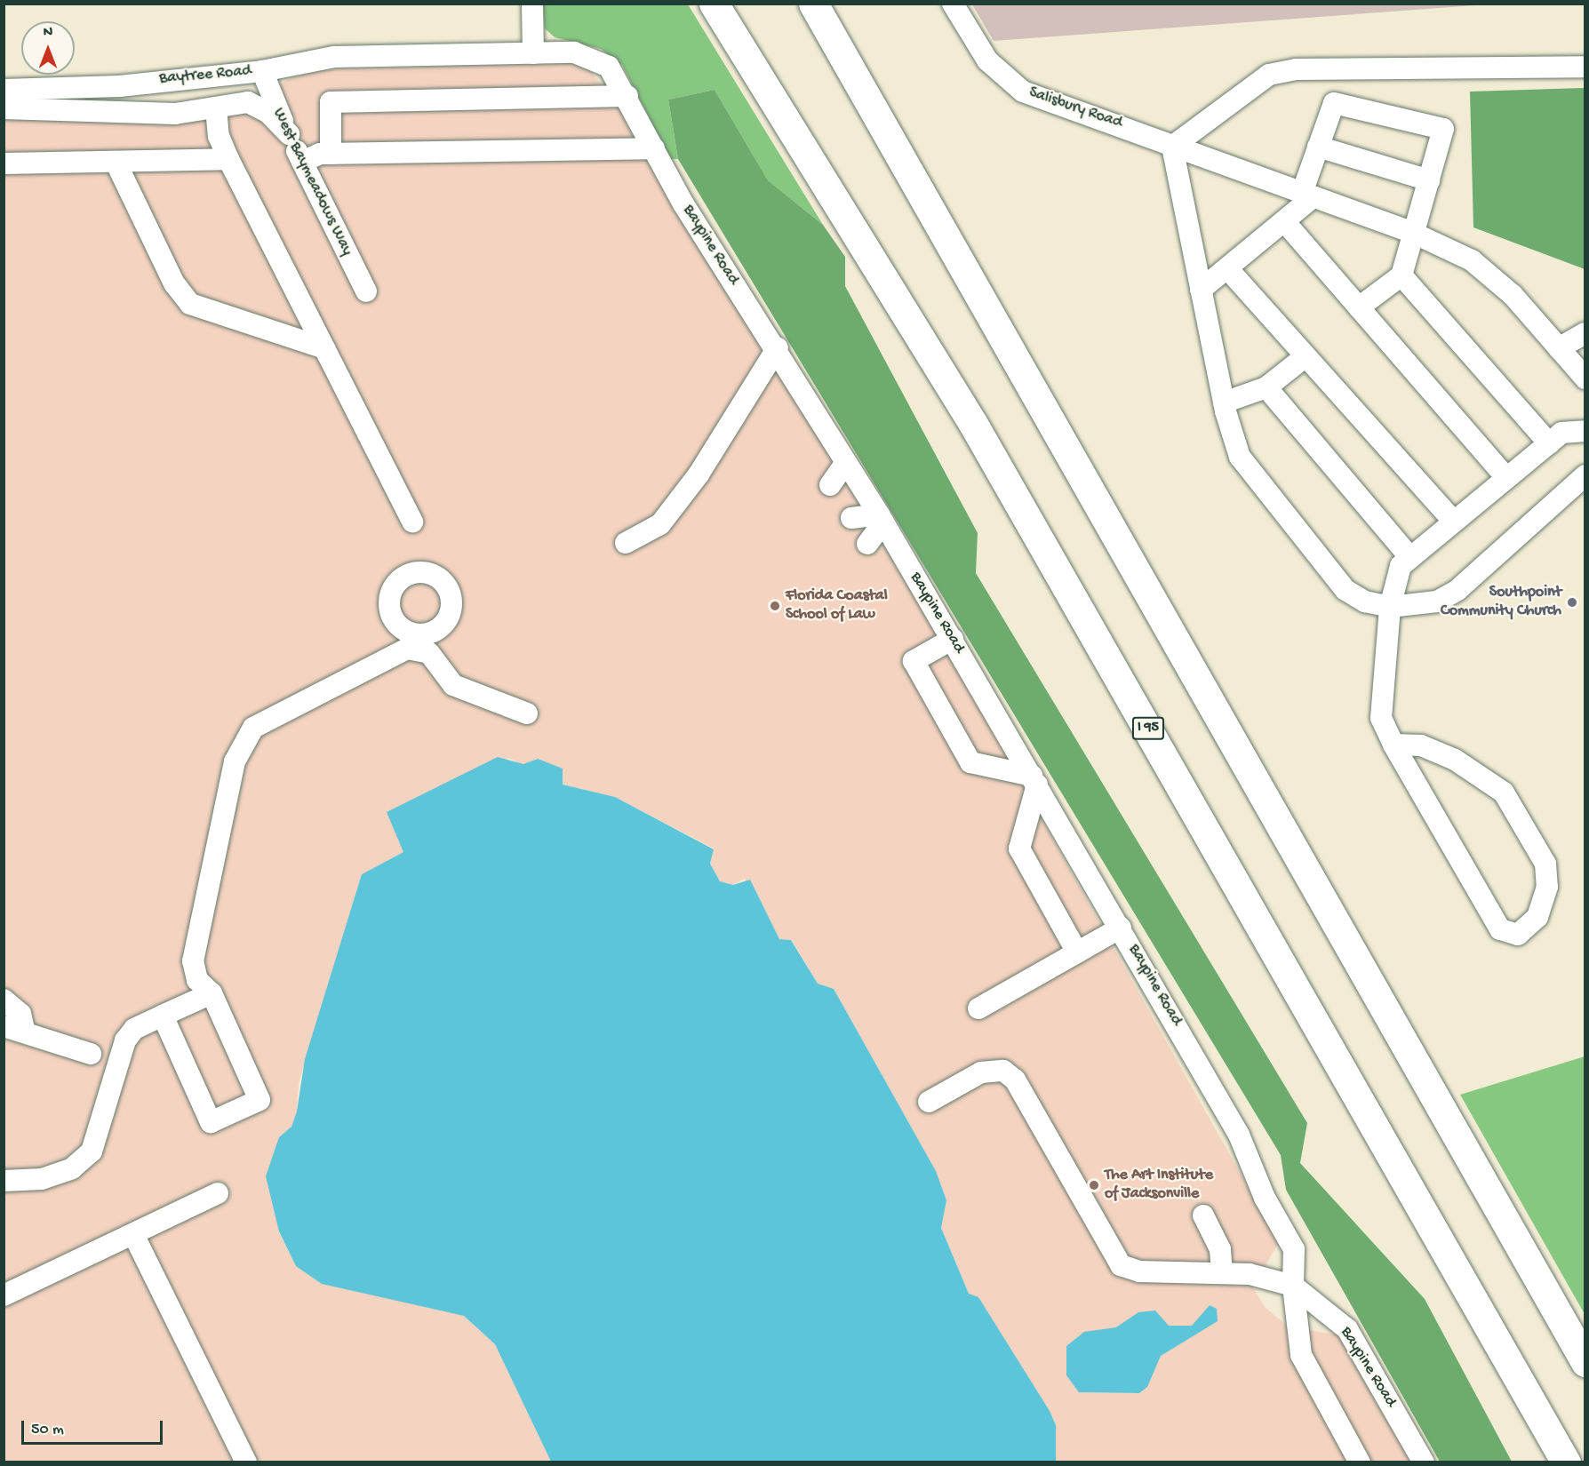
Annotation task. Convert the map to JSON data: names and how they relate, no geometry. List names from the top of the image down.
{
  "streets": {
    "highway": ["I 95"],
    "street": [
      "Baytree Road",
      "Salisbury Road",
      "West Baymeadows Way",
      "Baypine Road"
    ]
  },
  "crossings": [
    ["Baytree Road", "West Baymeadows Way"],
    ["Baytree Road", "Baypine Road"],
    ["West Baymeadows Way", "Baypine Road"]
  ],
  "places": ["Southpoint Community Church", "Florida Coastal School of Law", "The Art Institute of Jacksonville"],
  "scale_bar": "50 m",
  "north": "top"
}
